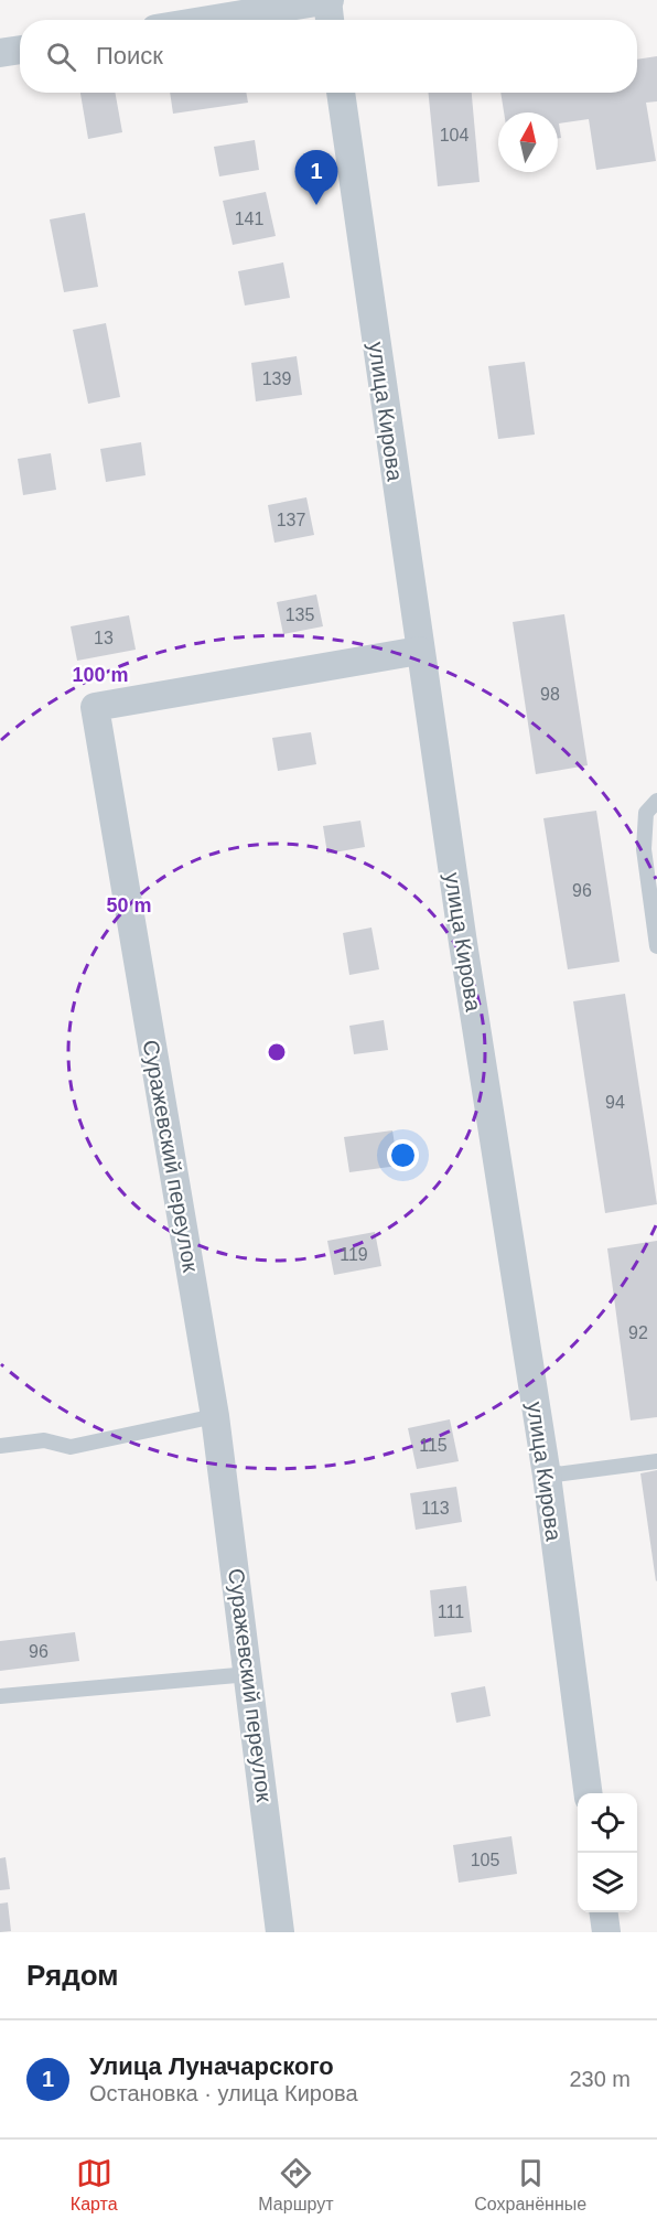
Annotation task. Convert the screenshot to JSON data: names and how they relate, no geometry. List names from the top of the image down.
{
  "streets": {
    "street": ["улица Кирова", "Суражевский переулок"]
  },
  "crossings": [
    ["улица Кирова", "Суражевский переулок"]
  ],
  "house_numbers": [
    "104",
    "141",
    "139",
    "137",
    "135",
    "13",
    "98",
    "96",
    "94",
    "119",
    "92",
    "115",
    "113",
    "111",
    "96",
    "105"
  ],
  "north": "top",
  "page": {
    "search": "Поиск",
    "pins": "1",
    "heading": "Рядом",
    "list": [
      {
        "mark": "1",
        "name": "Улица Луначарского",
        "note": "Остановка · улица Кирова",
        "value": "230 m"
      }
    ],
    "nav": ["Карта", "Маршрут", "Сохранённые"]
  },
  "rings": ["100 m", "50 m"]
}
